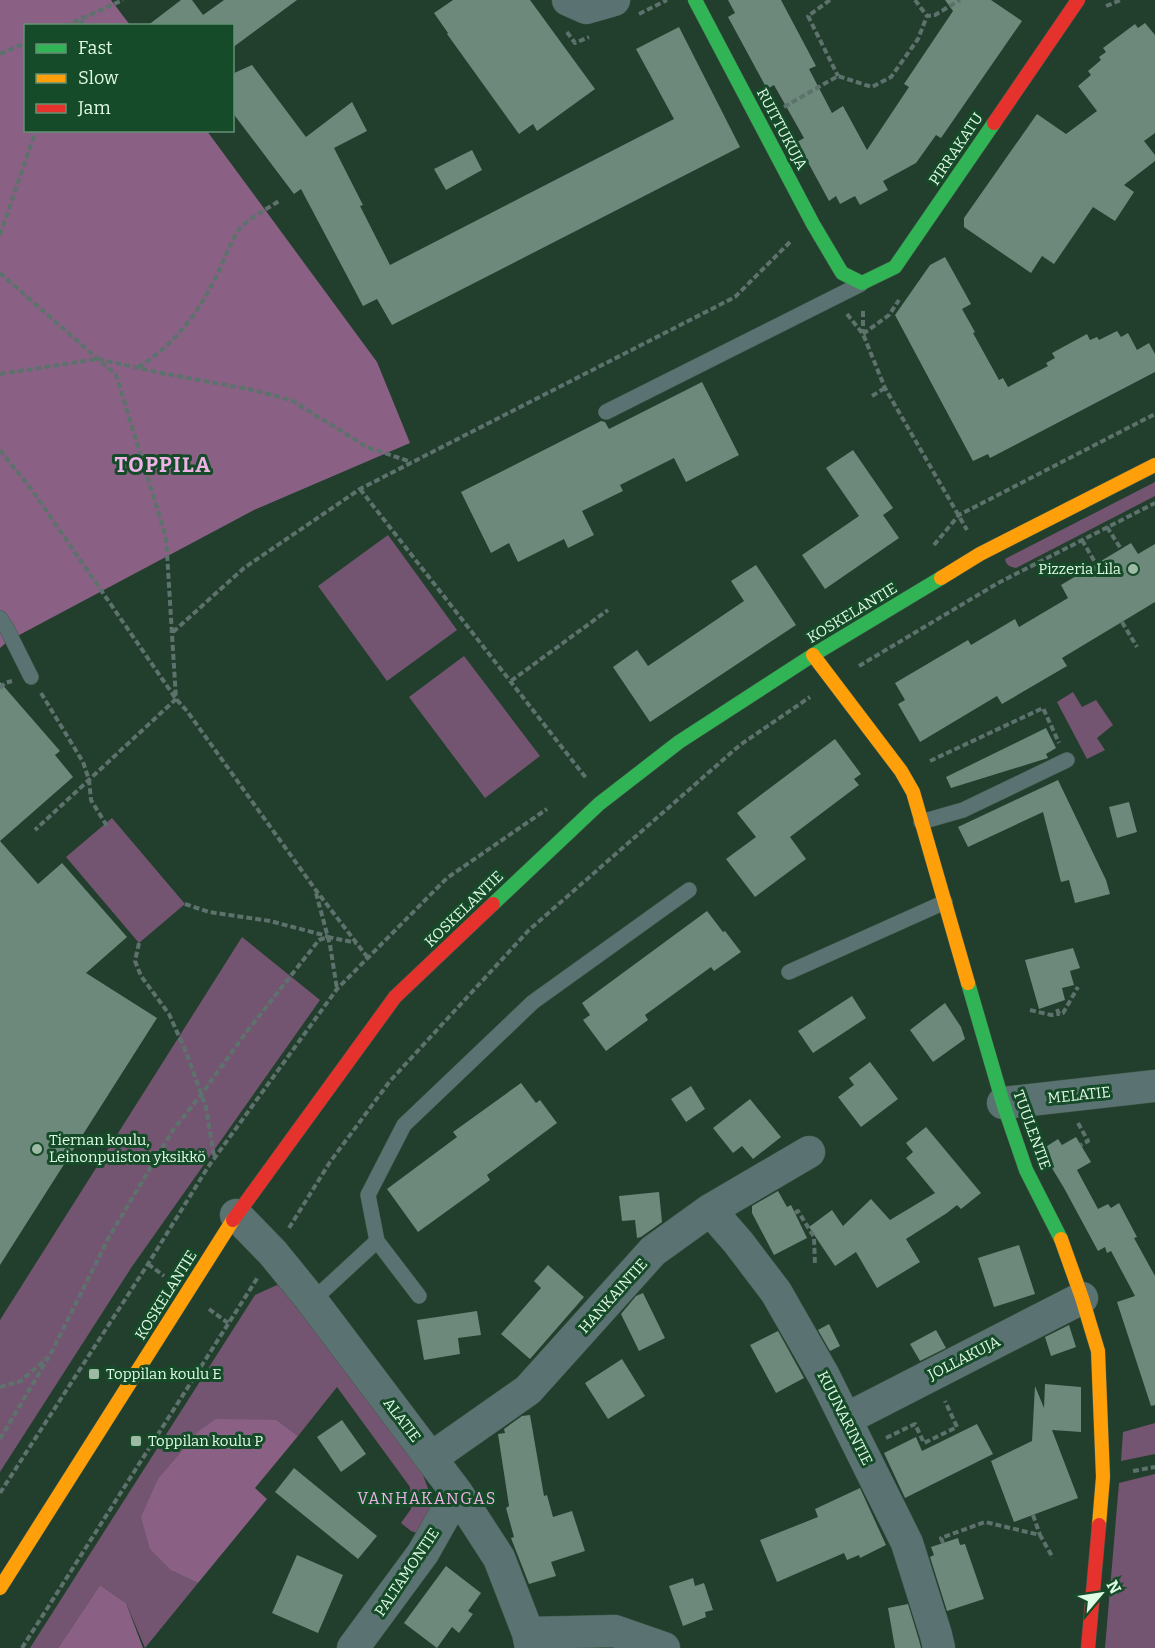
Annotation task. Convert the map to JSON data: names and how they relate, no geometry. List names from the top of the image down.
{
  "streets": {
    "street": [
      "RUITTUKUJA",
      "PIRRAKATU",
      "KOSKELANTIE",
      "MELATIE",
      "TUULENTIE",
      "HANKAINTIE",
      "JOLLAKUJA",
      "KUUNARINTIE",
      "ALATIE",
      "PALTAMONTIE"
    ]
  },
  "crossings": [
    ["RUITTUKUJA", "PIRRAKATU"],
    ["KOSKELANTIE", "TUULENTIE"],
    ["KOSKELANTIE", "ALATIE"],
    ["MELATIE", "TUULENTIE"],
    ["TUULENTIE", "JOLLAKUJA"],
    ["HANKAINTIE", "KUUNARINTIE"],
    ["HANKAINTIE", "ALATIE"],
    ["JOLLAKUJA", "KUUNARINTIE"],
    ["ALATIE", "PALTAMONTIE"]
  ],
  "districts": ["TOPPILA", "VANHAKANGAS"],
  "places": {
    "other": ["Pizzeria Lila", "Tiernan koulu, Leinonpuiston yksikkö"],
    "transit": ["Toppilan koulu E", "Toppilan koulu P"]
  },
  "legend": ["Fast", "Slow", "Jam"],
  "north": "top right"
}
